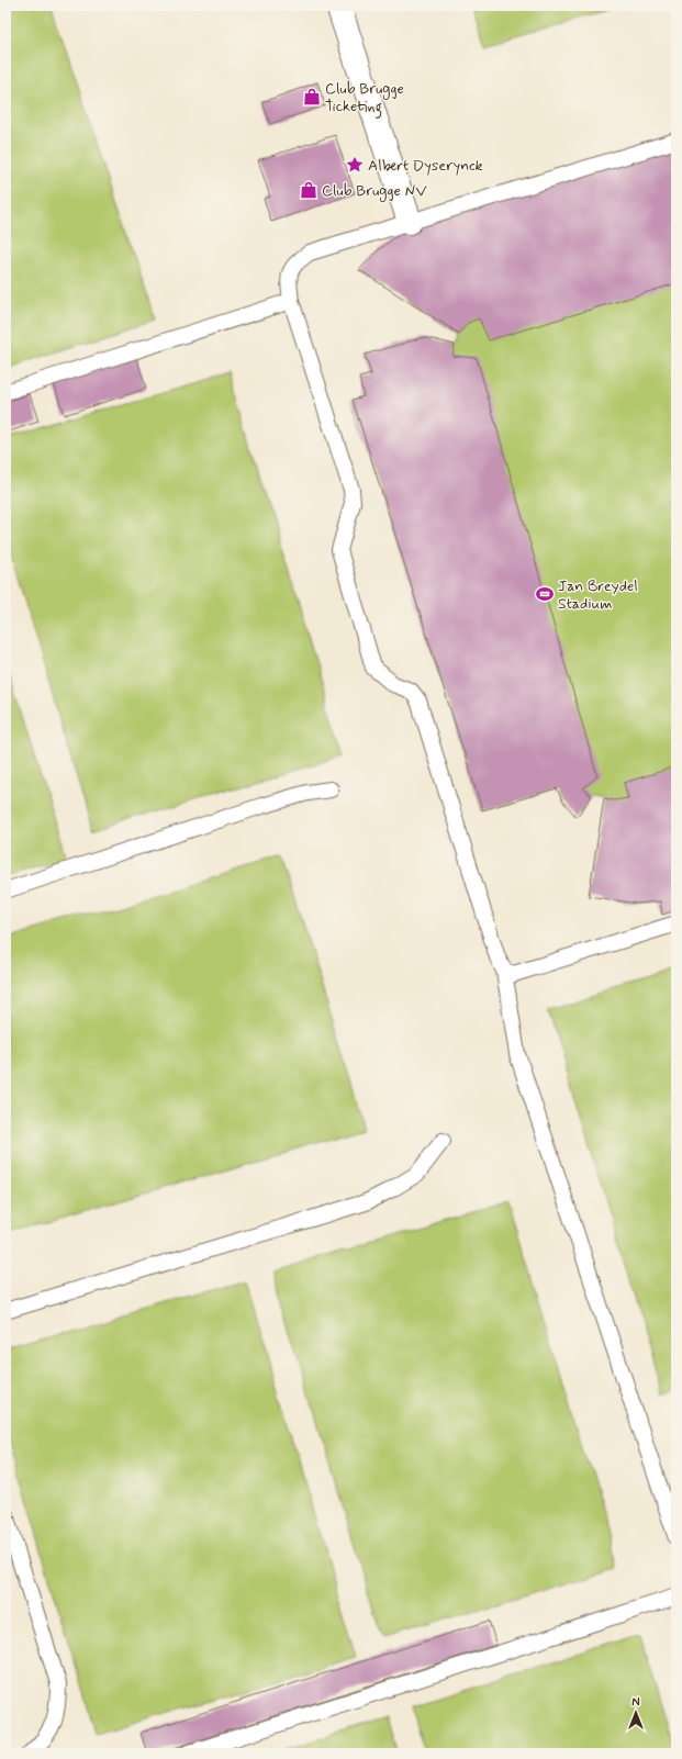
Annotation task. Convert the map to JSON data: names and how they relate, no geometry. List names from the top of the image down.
{
  "places": {
    "shop": ["Club Brugge Ticketing", "Club Brugge NV"],
    "place": ["Albert Dyserynck"],
    "sports": ["Jan Breydel Stadium"]
  },
  "north": "top"
}
